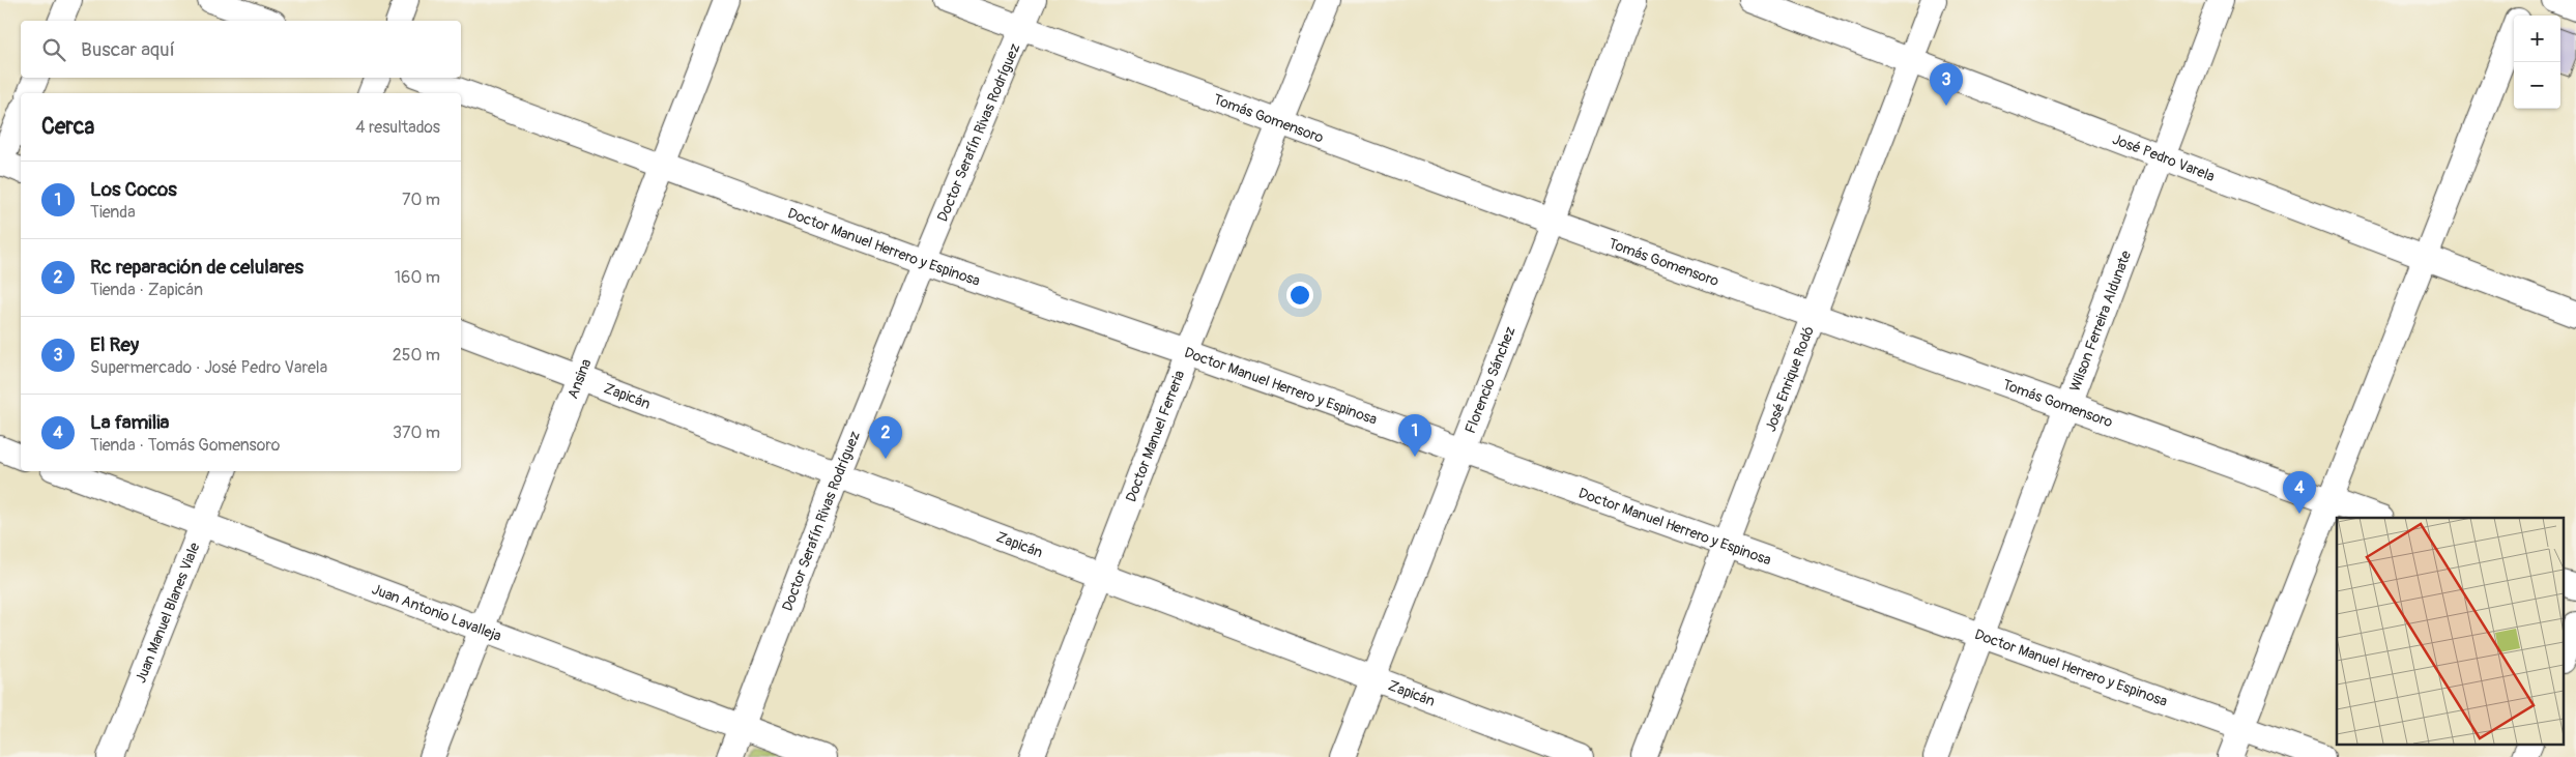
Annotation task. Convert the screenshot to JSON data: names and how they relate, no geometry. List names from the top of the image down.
{
  "streets": {
    "street": [
      "Tomás Gomensoro",
      "Doctor Serafín Rivas Rodríguez",
      "José Pedro Varela",
      "Doctor Manuel Herrero y Espinosa",
      "Wilson Ferreira Aldunate",
      "Ansina",
      "Florencio Sánchez",
      "José Enrique Rodó",
      "Zapicán",
      "Doctor Manuel Ferreria",
      "Juan Antonio Lavalleja",
      "Juan Manuel Blanes Viale"
    ]
  },
  "crossings": [
    ["Tomás Gomensoro", "Doctor Serafín Rivas Rodríguez"],
    ["Tomás Gomensoro", "Wilson Ferreira Aldunate"],
    ["Tomás Gomensoro", "Florencio Sánchez"],
    ["Tomás Gomensoro", "José Enrique Rodó"],
    ["Tomás Gomensoro", "Doctor Manuel Ferreria"],
    ["Doctor Serafín Rivas Rodríguez", "Doctor Manuel Herrero y Espinosa"],
    ["Doctor Serafín Rivas Rodríguez", "Zapicán"],
    ["Doctor Serafín Rivas Rodríguez", "Juan Antonio Lavalleja"],
    ["José Pedro Varela", "Wilson Ferreira Aldunate"],
    ["José Pedro Varela", "José Enrique Rodó"],
    ["Doctor Manuel Herrero y Espinosa", "Wilson Ferreira Aldunate"],
    ["Doctor Manuel Herrero y Espinosa", "Ansina"],
    ["Doctor Manuel Herrero y Espinosa", "Florencio Sánchez"],
    ["Doctor Manuel Herrero y Espinosa", "José Enrique Rodó"],
    ["Doctor Manuel Herrero y Espinosa", "Doctor Manuel Ferreria"],
    ["Ansina", "Zapicán"],
    ["Ansina", "Juan Antonio Lavalleja"],
    ["Florencio Sánchez", "Zapicán"],
    ["Zapicán", "Doctor Manuel Ferreria"],
    ["Juan Antonio Lavalleja", "Juan Manuel Blanes Viale"]
  ],
  "page": {
    "map_buttons": ["+", "−"],
    "search": "Buscar aquí",
    "pins": [
      "3",
      "1",
      "2",
      "4"
    ],
    "heading": ["Cerca", "4 resultados"],
    "list": [
      {
        "mark": "1",
        "name": "Los Cocos",
        "note": "Tienda",
        "value": "70 m"
      },
      {
        "mark": "2",
        "name": "Rc reparación de celulares",
        "note": "Tienda · Zapicán",
        "value": "160 m"
      },
      {
        "mark": "3",
        "name": "El Rey",
        "note": "Supermercado · José Pedro Varela",
        "value": "250 m"
      },
      {
        "mark": "4",
        "name": "La familia",
        "note": "Tienda · Tomás Gomensoro",
        "value": "370 m"
      }
    ]
  }
}
